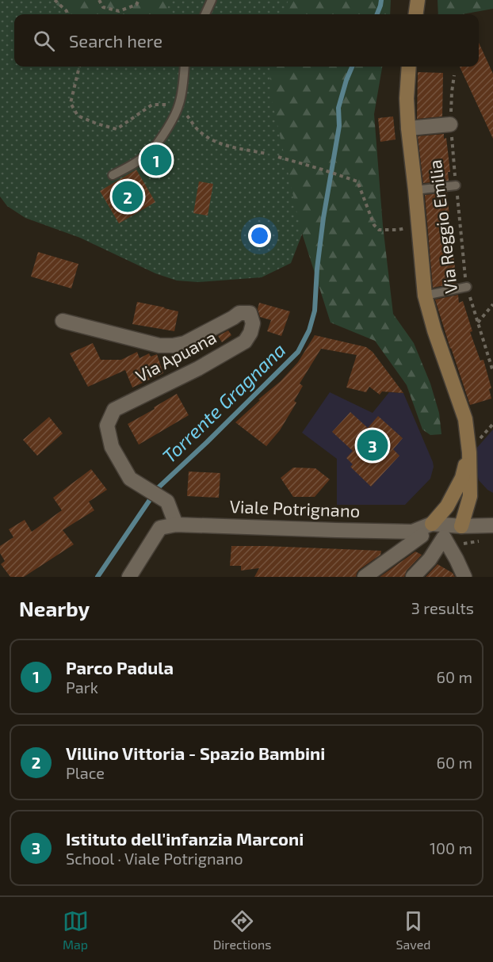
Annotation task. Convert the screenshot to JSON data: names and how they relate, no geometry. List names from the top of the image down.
{
  "streets": {
    "street": ["Via Apuana", "Viale Potrignano"],
    "path": ["Via Reggio Emilia"]
  },
  "crossings": [
    ["Via Apuana", "Viale Potrignano"]
  ],
  "water": ["Torrente Gragnana"],
  "page": {
    "search": "Search here",
    "pins": ["1", "2", "3"],
    "heading": ["Nearby", "3 results"],
    "list": [
      {
        "mark": "1",
        "name": "Parco Padula",
        "note": "Park",
        "value": "60 m"
      },
      {
        "mark": "2",
        "name": "Villino Vittoria - Spazio Bambini",
        "note": "Place",
        "value": "60 m"
      },
      {
        "mark": "3",
        "name": "Istituto dell'infanzia Marconi",
        "note": "School · Viale Potrignano",
        "value": "100 m"
      }
    ],
    "nav": ["Map", "Directions", "Saved"]
  }
}
